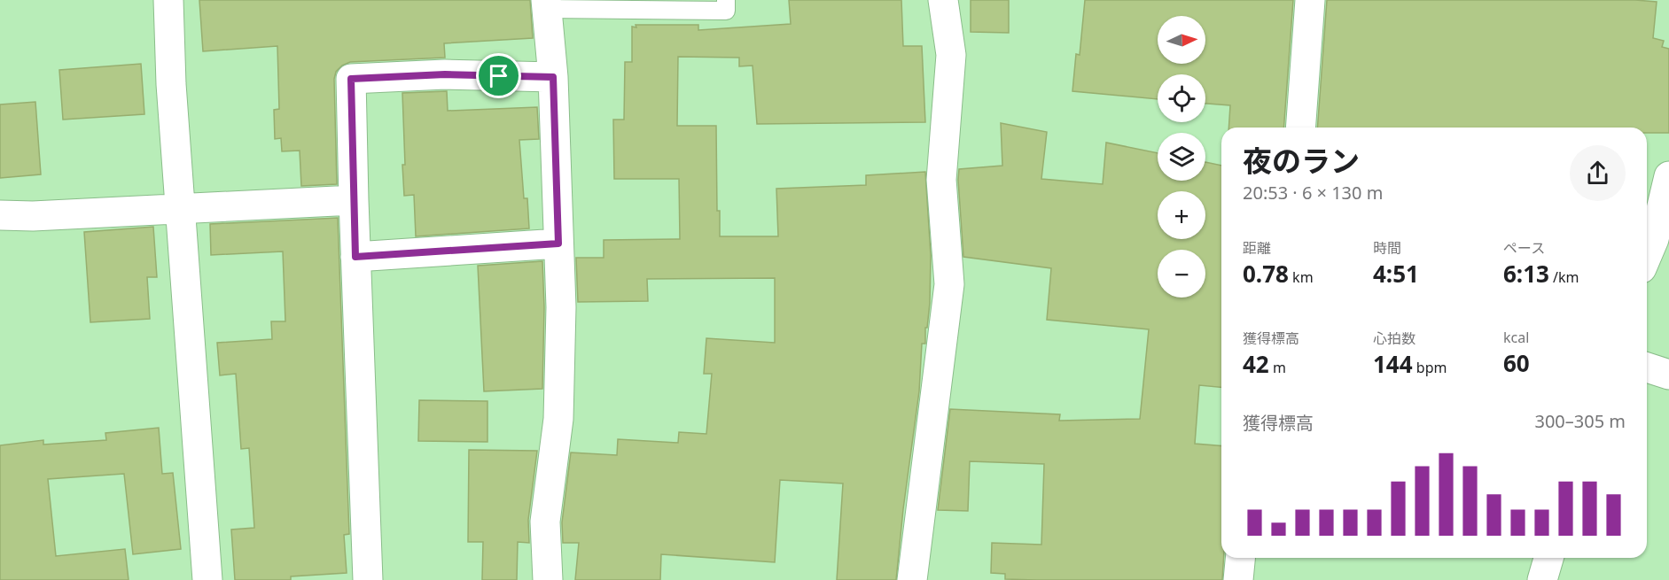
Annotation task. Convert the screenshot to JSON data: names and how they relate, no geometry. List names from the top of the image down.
{
  "north": "right",
  "page": {
    "map_buttons": ["+", "−"],
    "heading": ["夜のラン", "20:53 · 6 × 130 m"],
    "stats": [
      ["距離", "0.78 km"],
      ["時間", "4:51"],
      ["ペース", "6:13 /km"],
      ["獲得標高", "42 m"],
      ["心拍数", "144 bpm"],
      ["kcal", "60"]
    ],
    "chart": ["獲得標高", "300–305 m"]
  }
}
